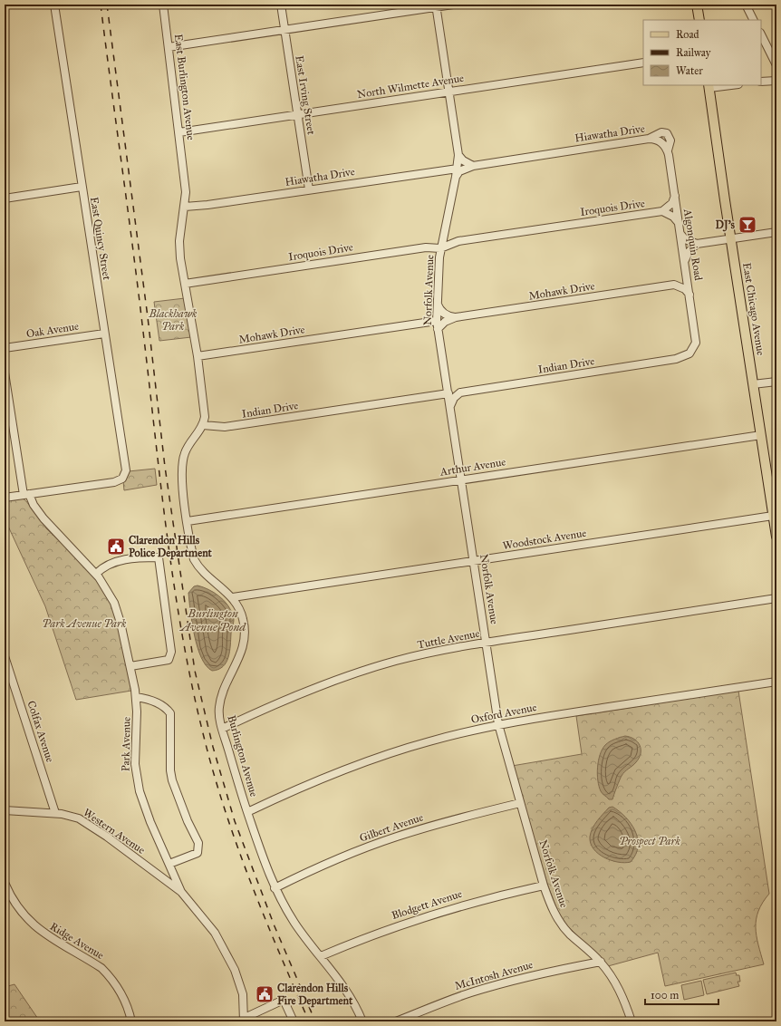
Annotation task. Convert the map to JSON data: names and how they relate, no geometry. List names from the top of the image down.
{
  "streets": {
    "main road": ["East Chicago Avenue"],
    "street": [
      "North Wilmette Avenue",
      "East Burlington Avenue",
      "East Irving Street",
      "Hiawatha Drive",
      "Iroquois Drive",
      "East Quincy Street",
      "Algonquin Road",
      "Norfolk Avenue",
      "Mohawk Drive",
      "Oak Avenue",
      "Indian Drive",
      "Arthur Avenue",
      "Woodstock Avenue",
      "Tuttle Avenue",
      "Oxford Avenue",
      "Colfax Avenue",
      "Park Avenue",
      "Burlington Avenue",
      "Gilbert Avenue",
      "Western Avenue",
      "Blodgett Avenue",
      "Ridge Avenue",
      "McIntosh Avenue"
    ]
  },
  "crossings": [
    ["North Wilmette Avenue", "East Burlington Avenue"],
    ["North Wilmette Avenue", "East Irving Street"],
    ["North Wilmette Avenue", "Norfolk Avenue"],
    ["East Burlington Avenue", "Hiawatha Drive"],
    ["East Irving Street", "Hiawatha Drive"],
    ["Hiawatha Drive", "Algonquin Road"],
    ["Hiawatha Drive", "Norfolk Avenue"],
    ["Iroquois Drive", "Norfolk Avenue"],
    ["East Quincy Street", "Oak Avenue"],
    ["East Quincy Street", "Park Avenue"],
    ["Algonquin Road", "Indian Drive"],
    ["Norfolk Avenue", "Mohawk Drive"],
    ["Norfolk Avenue", "Indian Drive"],
    ["Norfolk Avenue", "Arthur Avenue"],
    ["Norfolk Avenue", "Woodstock Avenue"],
    ["Norfolk Avenue", "Tuttle Avenue"],
    ["Norfolk Avenue", "Oxford Avenue"],
    ["Norfolk Avenue", "Gilbert Avenue"],
    ["Norfolk Avenue", "Blodgett Avenue"],
    ["Norfolk Avenue", "McIntosh Avenue"],
    ["East Chicago Avenue", "Arthur Avenue"],
    ["East Chicago Avenue", "Woodstock Avenue"],
    ["Indian Drive", "Burlington Avenue"],
    ["Arthur Avenue", "Burlington Avenue"],
    ["Woodstock Avenue", "Burlington Avenue"],
    ["Tuttle Avenue", "Burlington Avenue"],
    ["Oxford Avenue", "Burlington Avenue"],
    ["Colfax Avenue", "Western Avenue"],
    ["Park Avenue", "Western Avenue"],
    ["Burlington Avenue", "Gilbert Avenue"],
    ["Burlington Avenue", "Blodgett Avenue"]
  ],
  "water": ["Burlington Avenue Pond"],
  "parks": ["Blackhawk Park", "Park Avenue Park", "Prospect Park"],
  "places": {
    "bar": ["DJ's"],
    "public building": ["Clarendon Hills Police Department", "Clarendon Hills Fire Department"]
  },
  "legend": ["Road", "Railway", "Water"],
  "scale_bar": "100 m"
}
